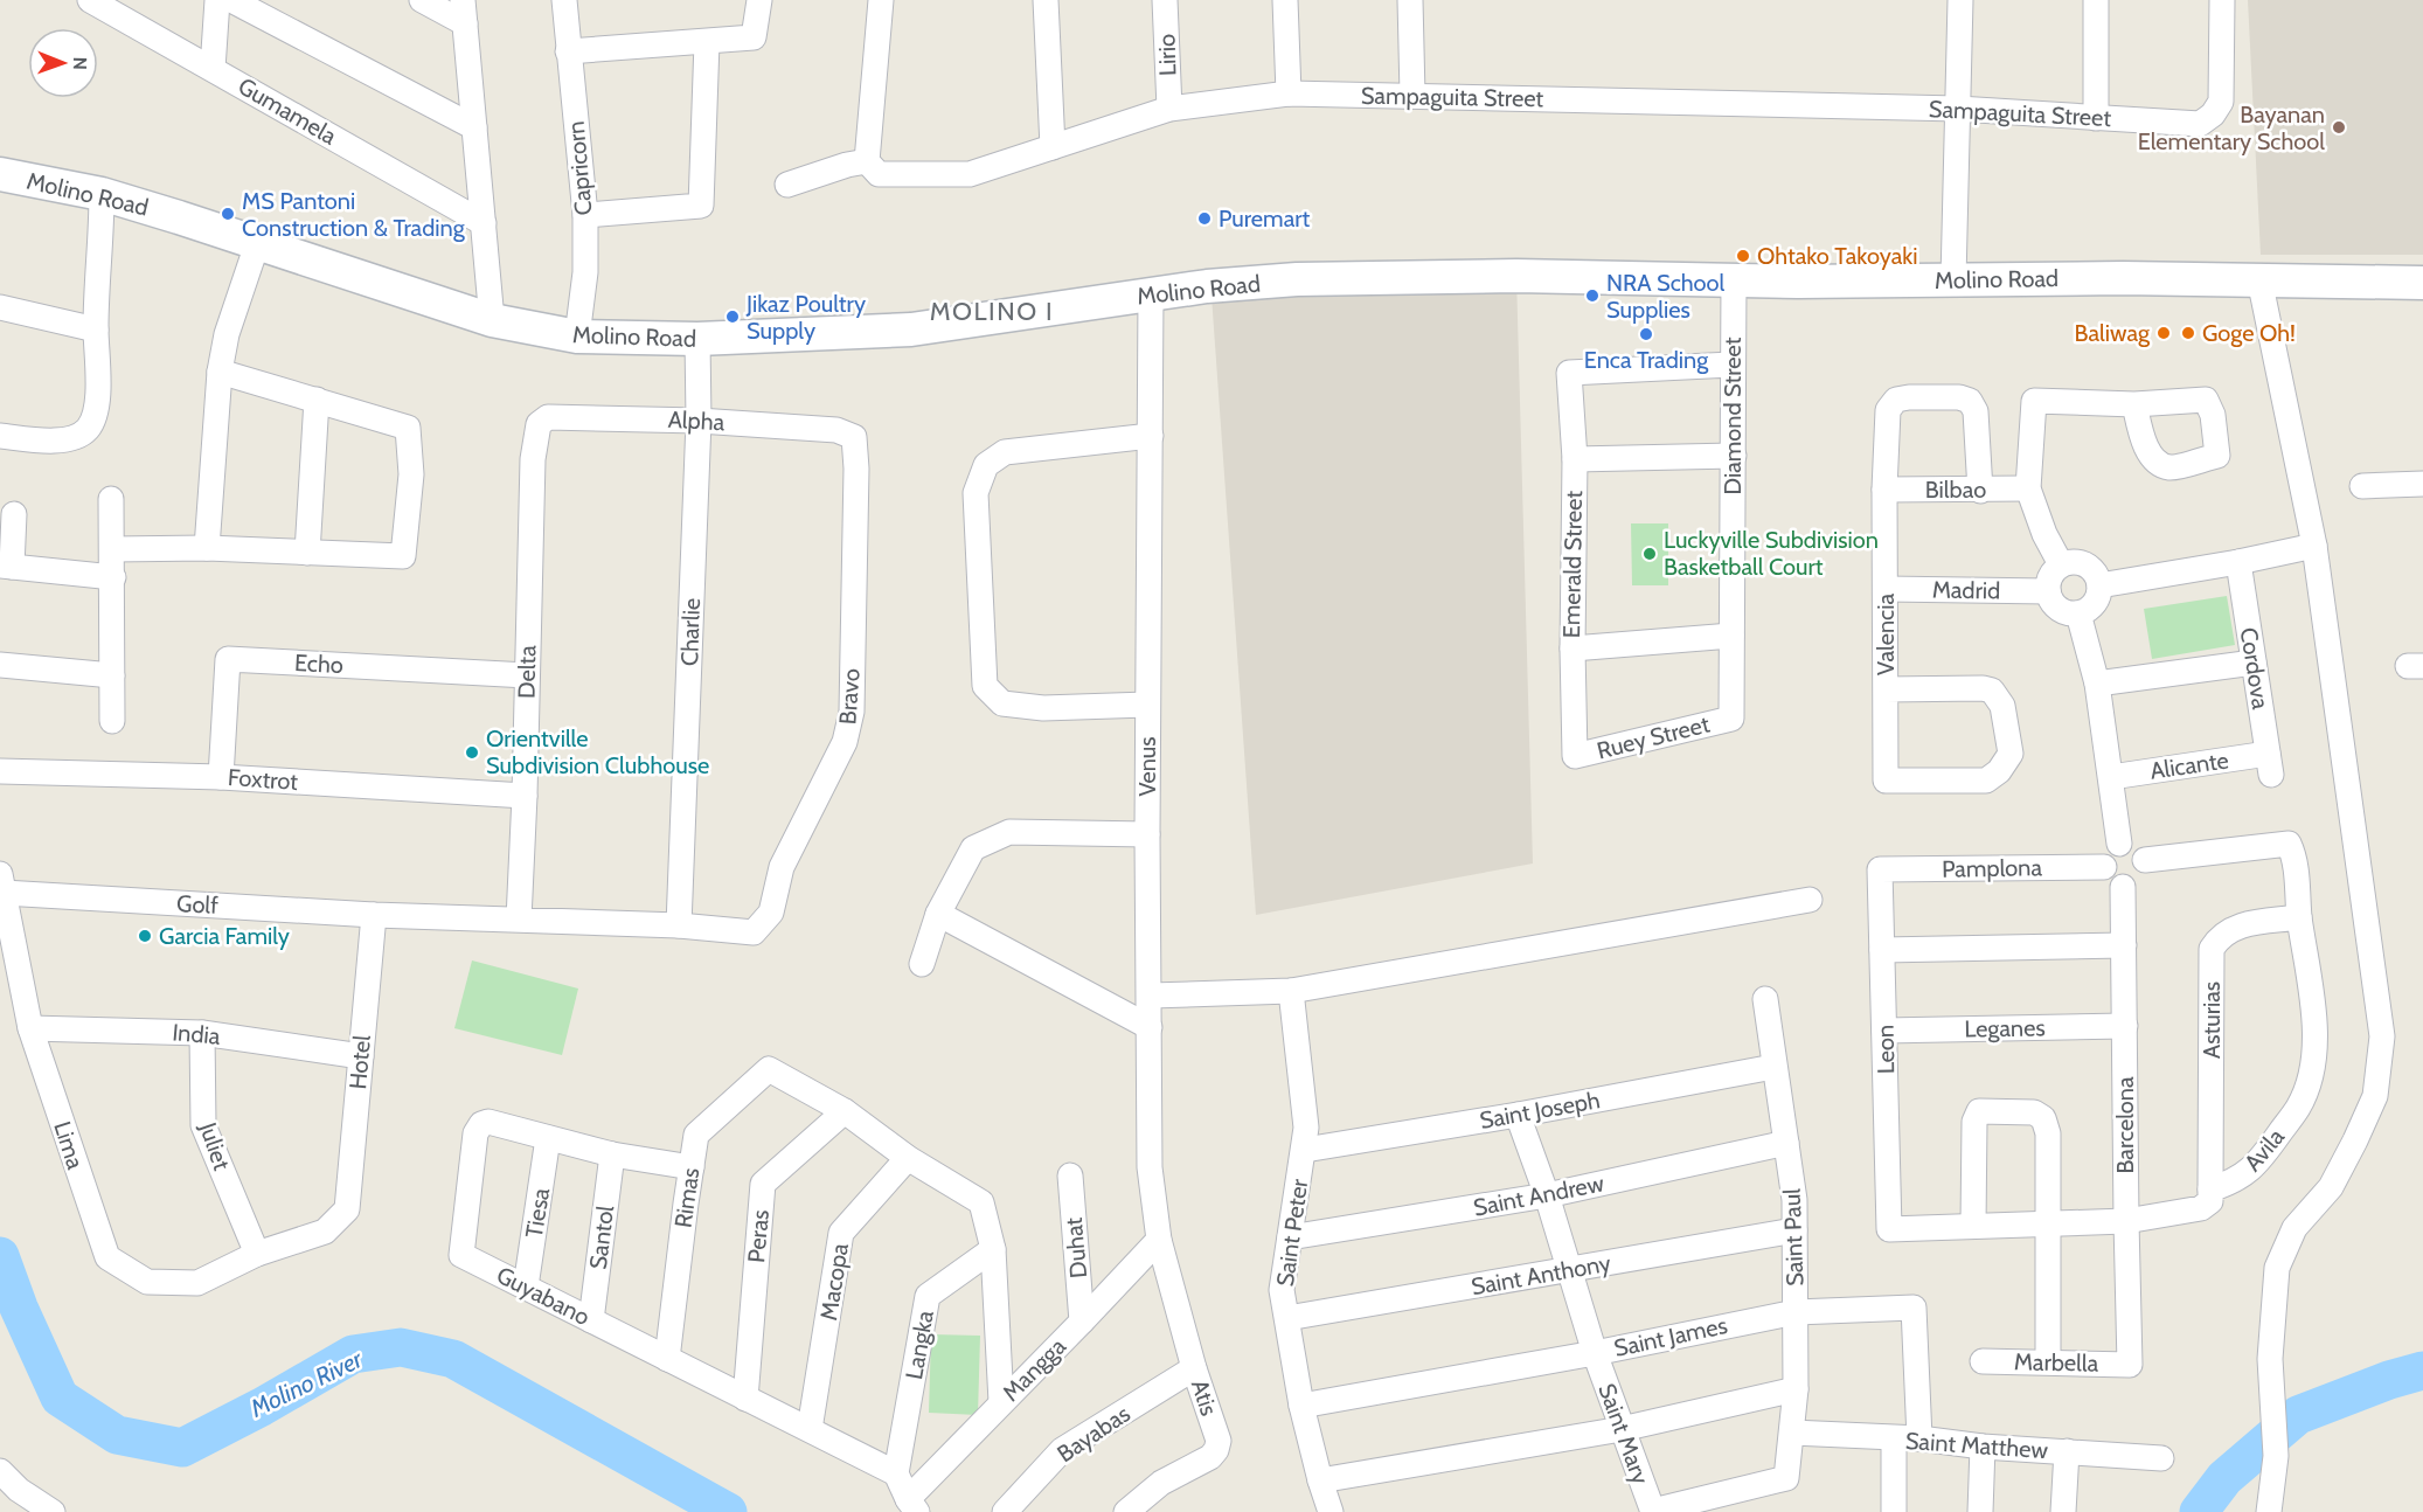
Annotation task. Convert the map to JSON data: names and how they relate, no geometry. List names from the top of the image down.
{
  "streets": {
    "main road": ["Molino Road"],
    "street": [
      "Lirio",
      "Sampaguita Street",
      "Gumamela",
      "Capricorn",
      "Diamond Street",
      "Alpha",
      "Bilbao",
      "Emerald Street",
      "Madrid",
      "Charlie",
      "Valencia",
      "Echo",
      "Cordova",
      "Delta",
      "Bravo",
      "Ruey Street",
      "Alicante",
      "Venus",
      "Foxtrot",
      "Pamplona",
      "Golf",
      "Asturias",
      "Leganes",
      "India",
      "Leon",
      "Hotel",
      "Saint Joseph",
      "Barcelona",
      "Lima",
      "Juliet",
      "Avila",
      "Saint Andrew",
      "Rimas",
      "Tiesa",
      "Saint Peter",
      "Peras",
      "Santol",
      "Saint Paul",
      "Duhat",
      "Saint Anthony",
      "Macopa",
      "Guyabano",
      "Saint James",
      "Langka",
      "Marbella",
      "Mangga",
      "Atis",
      "Bayabas",
      "Saint Mary",
      "Saint Matthew"
    ]
  },
  "crossings": [
    ["Lirio", "Sampaguita Street"],
    ["Capricorn", "Molino Road"],
    ["Molino Road", "Diamond Street"],
    ["Molino Road", "Charlie"],
    ["Molino Road", "Venus"],
    ["Diamond Street", "Emerald Street"],
    ["Diamond Street", "Ruey Street"],
    ["Alpha", "Charlie"],
    ["Alpha", "Delta"],
    ["Alpha", "Bravo"],
    ["Bilbao", "Valencia"],
    ["Emerald Street", "Ruey Street"],
    ["Madrid", "Valencia"],
    ["Charlie", "Golf"],
    ["Echo", "Delta"],
    ["Echo", "Foxtrot"],
    ["Cordova", "Alicante"],
    ["Delta", "Foxtrot"],
    ["Delta", "Golf"],
    ["Bravo", "Golf"],
    ["Venus", "Mangga"],
    ["Venus", "Atis"],
    ["Pamplona", "Leon"],
    ["Pamplona", "Barcelona"],
    ["Pamplona", "Avila"],
    ["Golf", "Hotel"],
    ["Golf", "Lima"],
    ["Asturias", "Avila"],
    ["Leganes", "Leon"],
    ["Leganes", "Barcelona"],
    ["India", "Hotel"],
    ["India", "Lima"],
    ["India", "Juliet"],
    ["Leon", "Avila"],
    ["Hotel", "Lima"],
    ["Saint Joseph", "Saint Peter"],
    ["Saint Joseph", "Saint Paul"],
    ["Saint Joseph", "Saint Mary"],
    ["Barcelona", "Avila"],
    ["Barcelona", "Marbella"],
    ["Lima", "Juliet"],
    ["Saint Andrew", "Saint Peter"],
    ["Saint Andrew", "Saint Paul"],
    ["Saint Andrew", "Saint Mary"],
    ["Rimas", "Peras"],
    ["Rimas", "Guyabano"],
    ["Tiesa", "Guyabano"],
    ["Saint Peter", "Saint Anthony"],
    ["Saint Peter", "Saint James"],
    ["Peras", "Guyabano"],
    ["Santol", "Guyabano"],
    ["Saint Paul", "Saint Anthony"],
    ["Saint Paul", "Saint James"],
    ["Saint Paul", "Saint Mary"],
    ["Saint Paul", "Saint Matthew"],
    ["Duhat", "Mangga"],
    ["Saint Anthony", "Saint Mary"],
    ["Macopa", "Guyabano"],
    ["Guyabano", "Langka"],
    ["Saint James", "Saint Mary"],
    ["Saint James", "Saint Matthew"],
    ["Mangga", "Atis"],
    ["Atis", "Bayabas"]
  ],
  "districts": ["MOLINO I"],
  "water": ["Molino River"],
  "places": [
    "Bayanan Elementary School",
    "MS Pantoni Construction & Trading",
    "Puremart",
    "Ohtako Takoyaki",
    "NRA School Supplies",
    "Jikaz Poultry Supply",
    "Baliwag",
    "Goge Oh!",
    "Enca Trading",
    "Luckyville Subdivision Basketball Court",
    "Orientville Subdivision Clubhouse",
    "Garcia Family"
  ],
  "north": "right"
}
